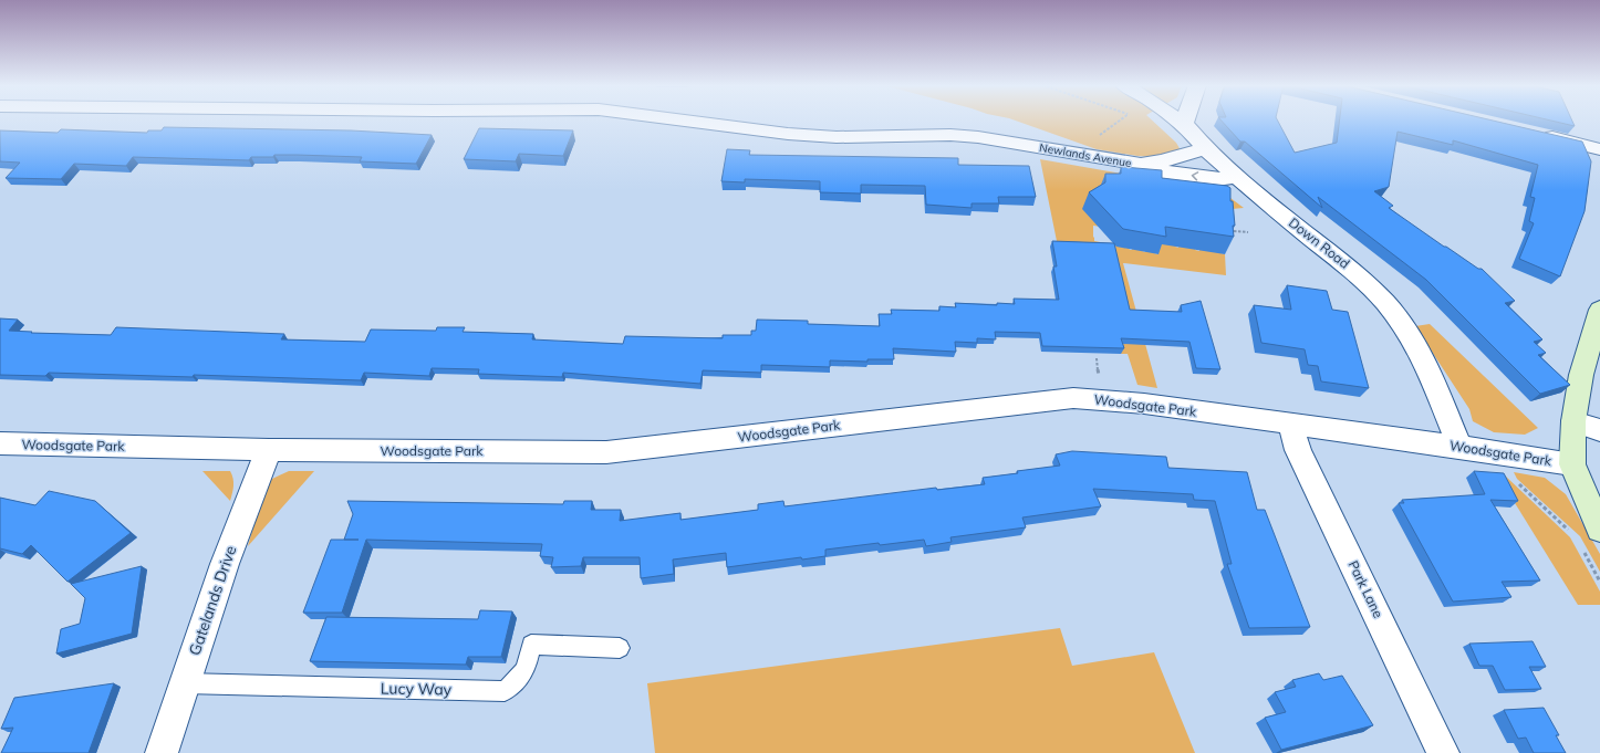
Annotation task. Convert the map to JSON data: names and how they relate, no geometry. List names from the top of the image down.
{
  "streets": {
    "street": [
      "Newlands Avenue",
      "Down Road",
      "Woodsgate Park",
      "Park Lane",
      "Gatelands Drive"
    ],
    "lane": ["Lucy Way"]
  },
  "crossings": [
    ["Newlands Avenue", "Down Road"],
    ["Down Road", "Woodsgate Park"],
    ["Woodsgate Park", "Park Lane"],
    ["Woodsgate Park", "Gatelands Drive"],
    ["Gatelands Drive", "Lucy Way"]
  ]
}
